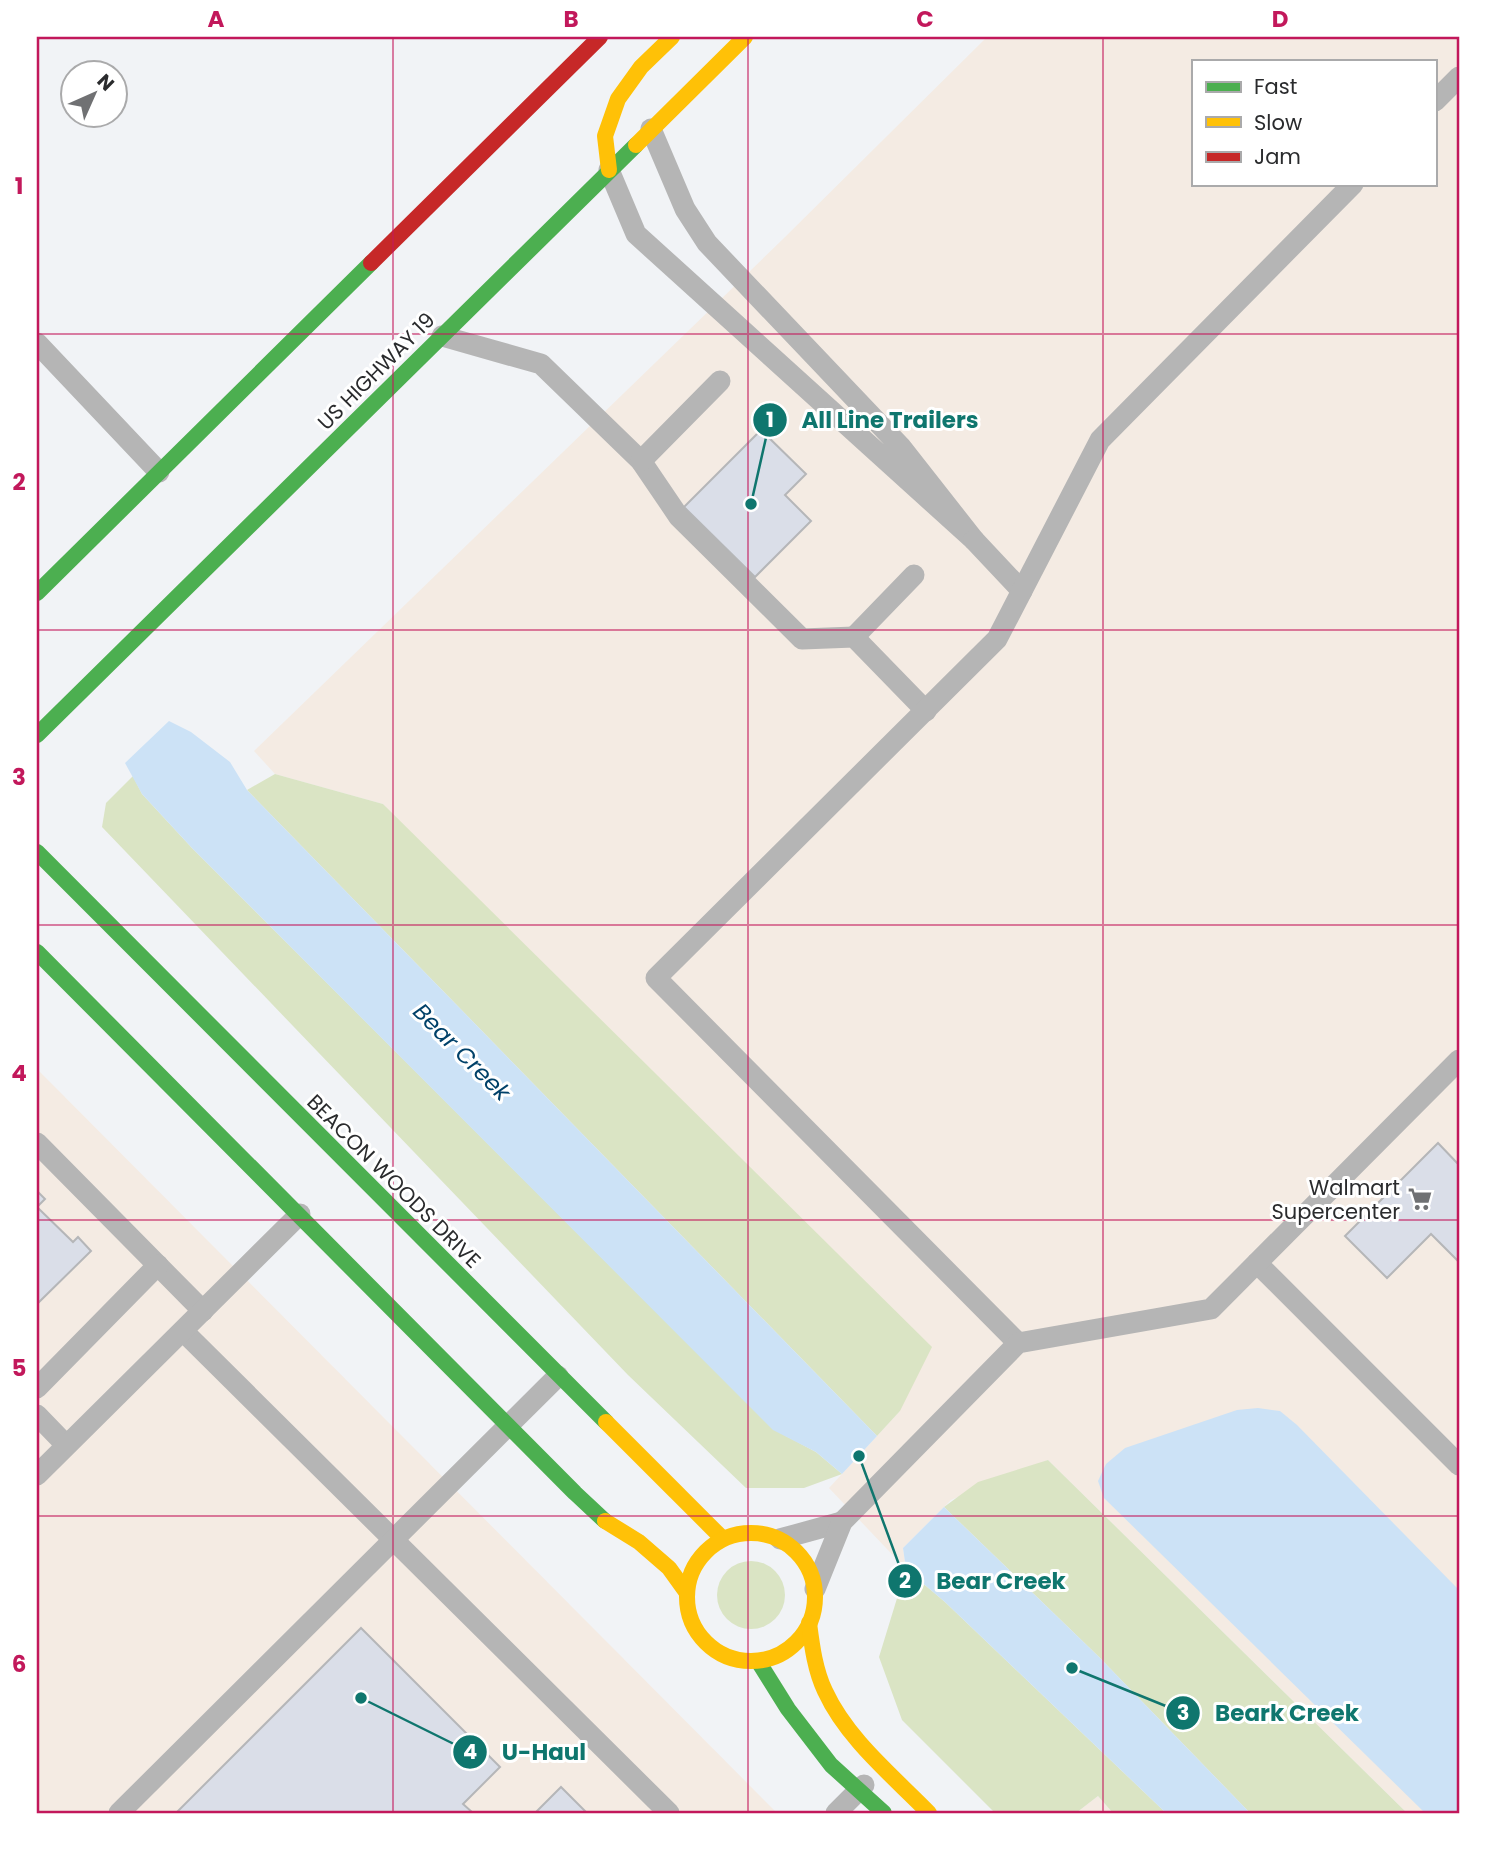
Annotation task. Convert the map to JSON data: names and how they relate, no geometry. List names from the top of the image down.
{
  "streets": {
    "main road": ["US HIGHWAY 19", "BEACON WOODS DRIVE"]
  },
  "water": ["Bear Creek"],
  "places": {
    "other": [
      "All Line Trailers",
      "Bear Creek",
      "Beark Creek",
      "U-Haul"
    ],
    "supermarket": ["Walmart Supercenter"]
  },
  "legend": ["Fast", "Slow", "Jam"],
  "north": "top right",
  "grid": {
    "columns": [
      "A",
      "B",
      "C",
      "D"
    ],
    "rows": [
      "1",
      "2",
      "3",
      "4",
      "5",
      "6"
    ]
  }
}
